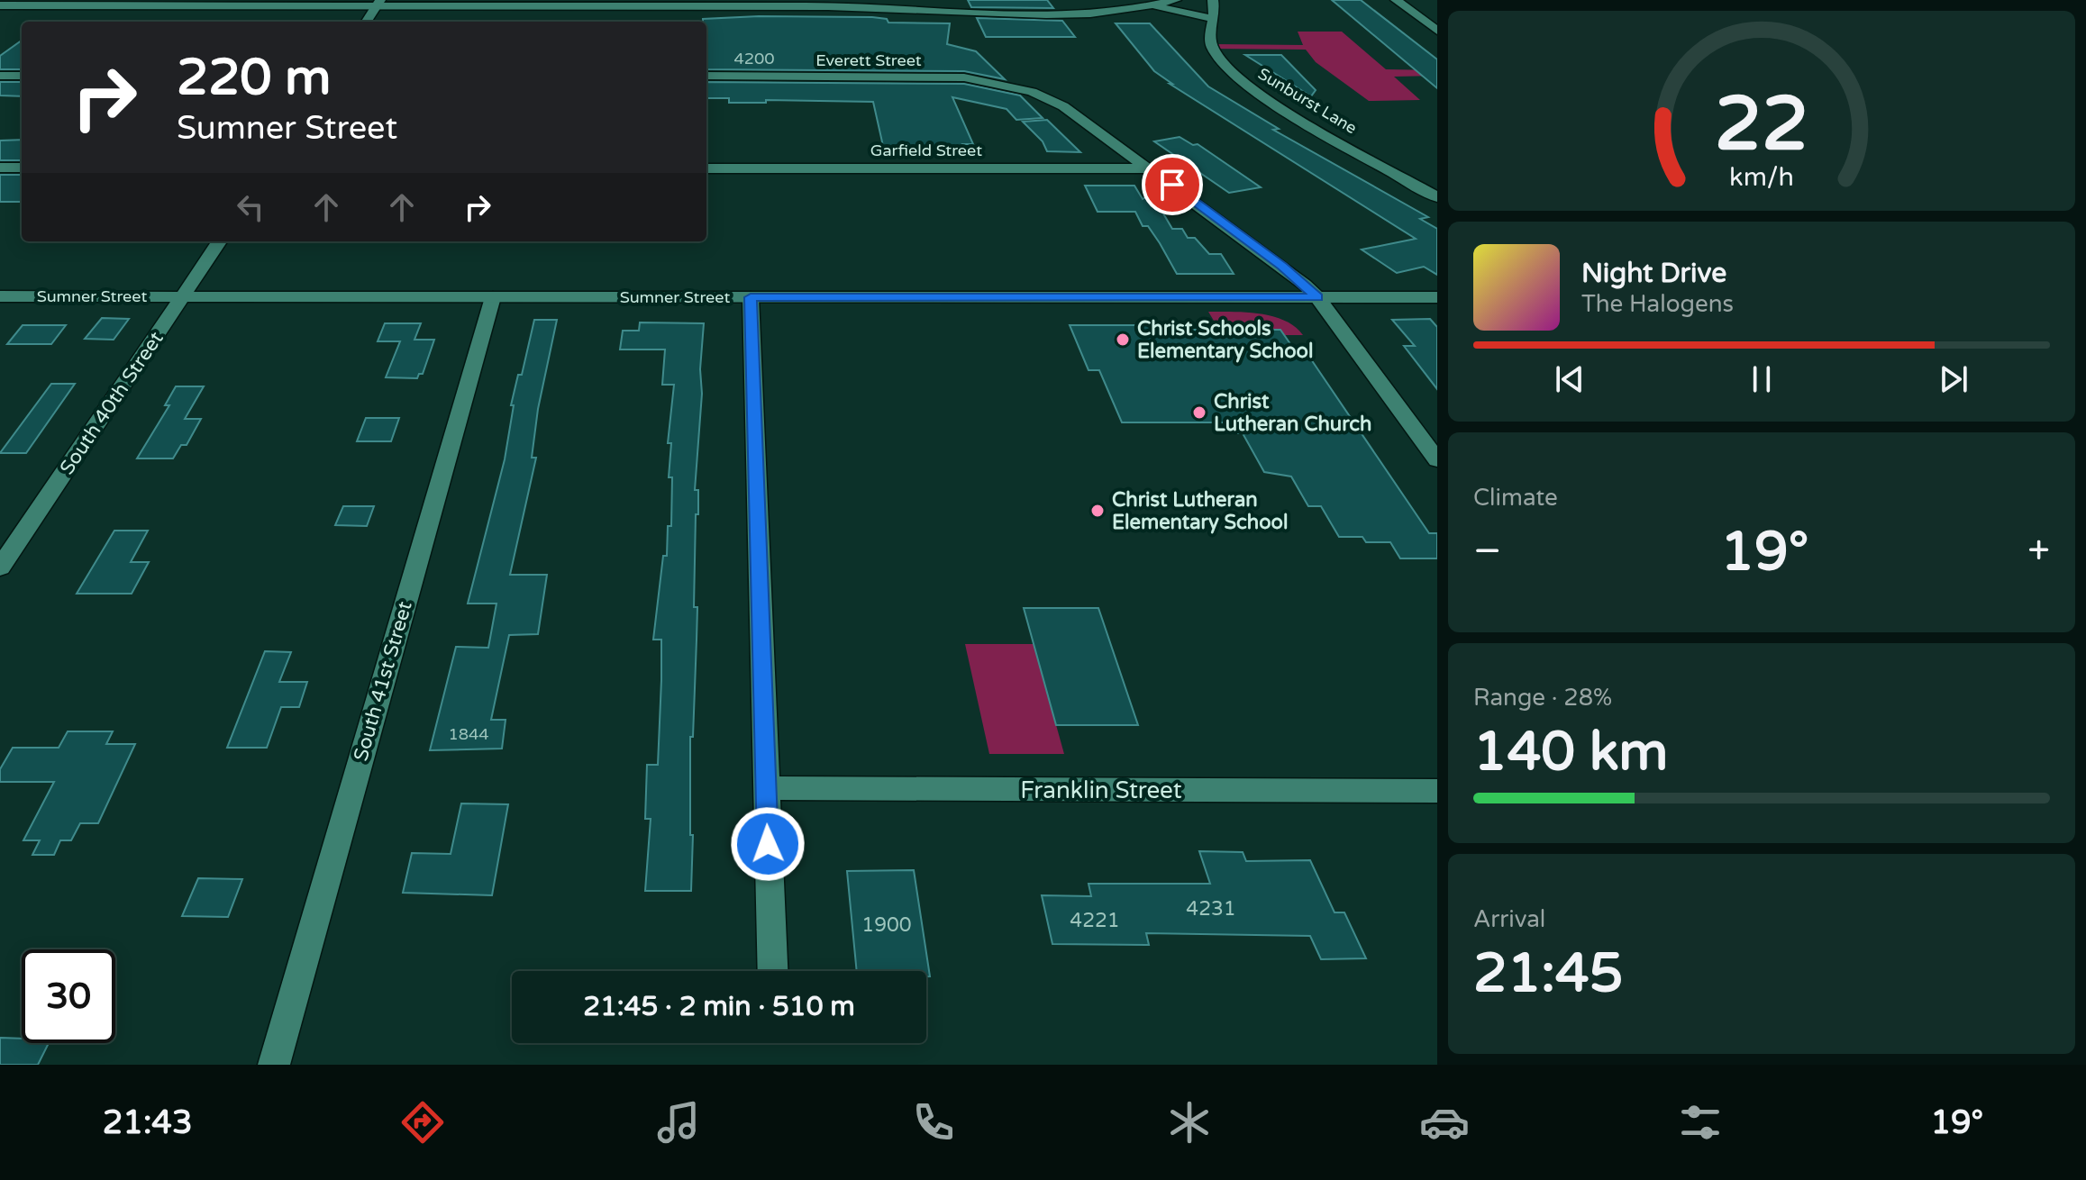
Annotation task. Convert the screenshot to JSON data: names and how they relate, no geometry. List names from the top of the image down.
{
  "streets": {
    "street": [
      "Everett Street",
      "Sunburst Lane",
      "Garfield Street",
      "Sumner Street",
      "South 40th Street",
      "South 41st Street",
      "Franklin Street"
    ]
  },
  "crossings": [
    ["Everett Street", "Garfield Street"],
    ["Everett Street", "Sumner Street"],
    ["Sumner Street", "South 40th Street"],
    ["Sumner Street", "South 41st Street"]
  ],
  "places": ["Christ Schools Elementary School", "Christ Lutheran Church", "Christ Lutheran Elementary School"],
  "house_numbers": [
    "4200",
    "1844",
    "4231",
    "4221",
    "1900"
  ],
  "page": {
    "turn": ["220 m", "Sumner Street"],
    "song": ["Night Drive", "The Halogens"],
    "tile": [
      "Climate",
      ["Range · 28%", "140 km"],
      ["Arrival", "21:45"]
    ],
    "heat": ["−", "19°", "+"],
    "limit": "30",
    "trip": "21:45 · 2 min · 510 m",
    "tabs": ["21:43", "19°"],
    "gauge": ["22", "km/h"]
  }
}
